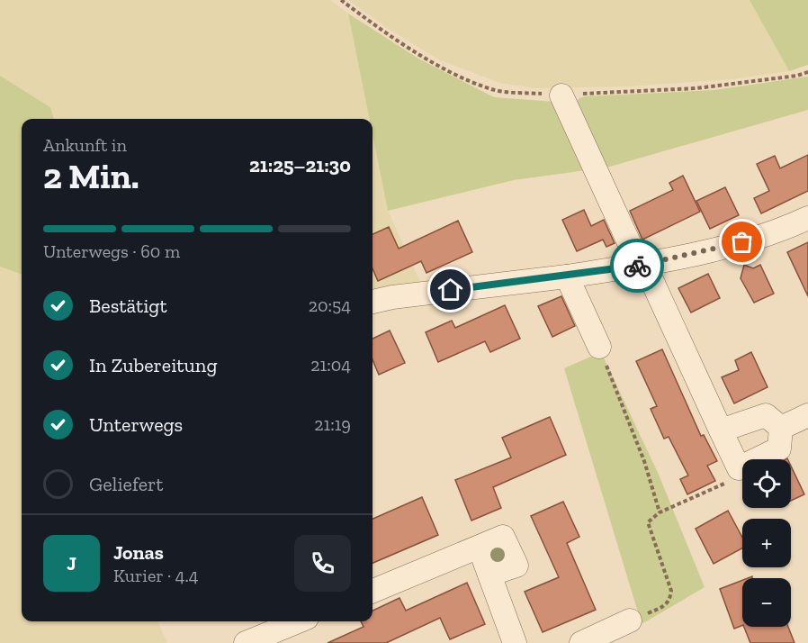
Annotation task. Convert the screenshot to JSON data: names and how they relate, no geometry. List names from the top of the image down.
{
  "page": {
    "heading": ["2 Min.", "Ankunft in", "21:25–21:30"],
    "panel": ["Jonas", "Kurier · 4.4"],
    "bar": "Unterwegs · 60 m",
    "list": [
      ["Bestätigt", "20:54"],
      ["In Zubereitung", "21:04"],
      ["Unterwegs", "21:19"],
      "Geliefert"
    ],
    "map_buttons": ["+", "−"],
    "round": "J"
  }
}
